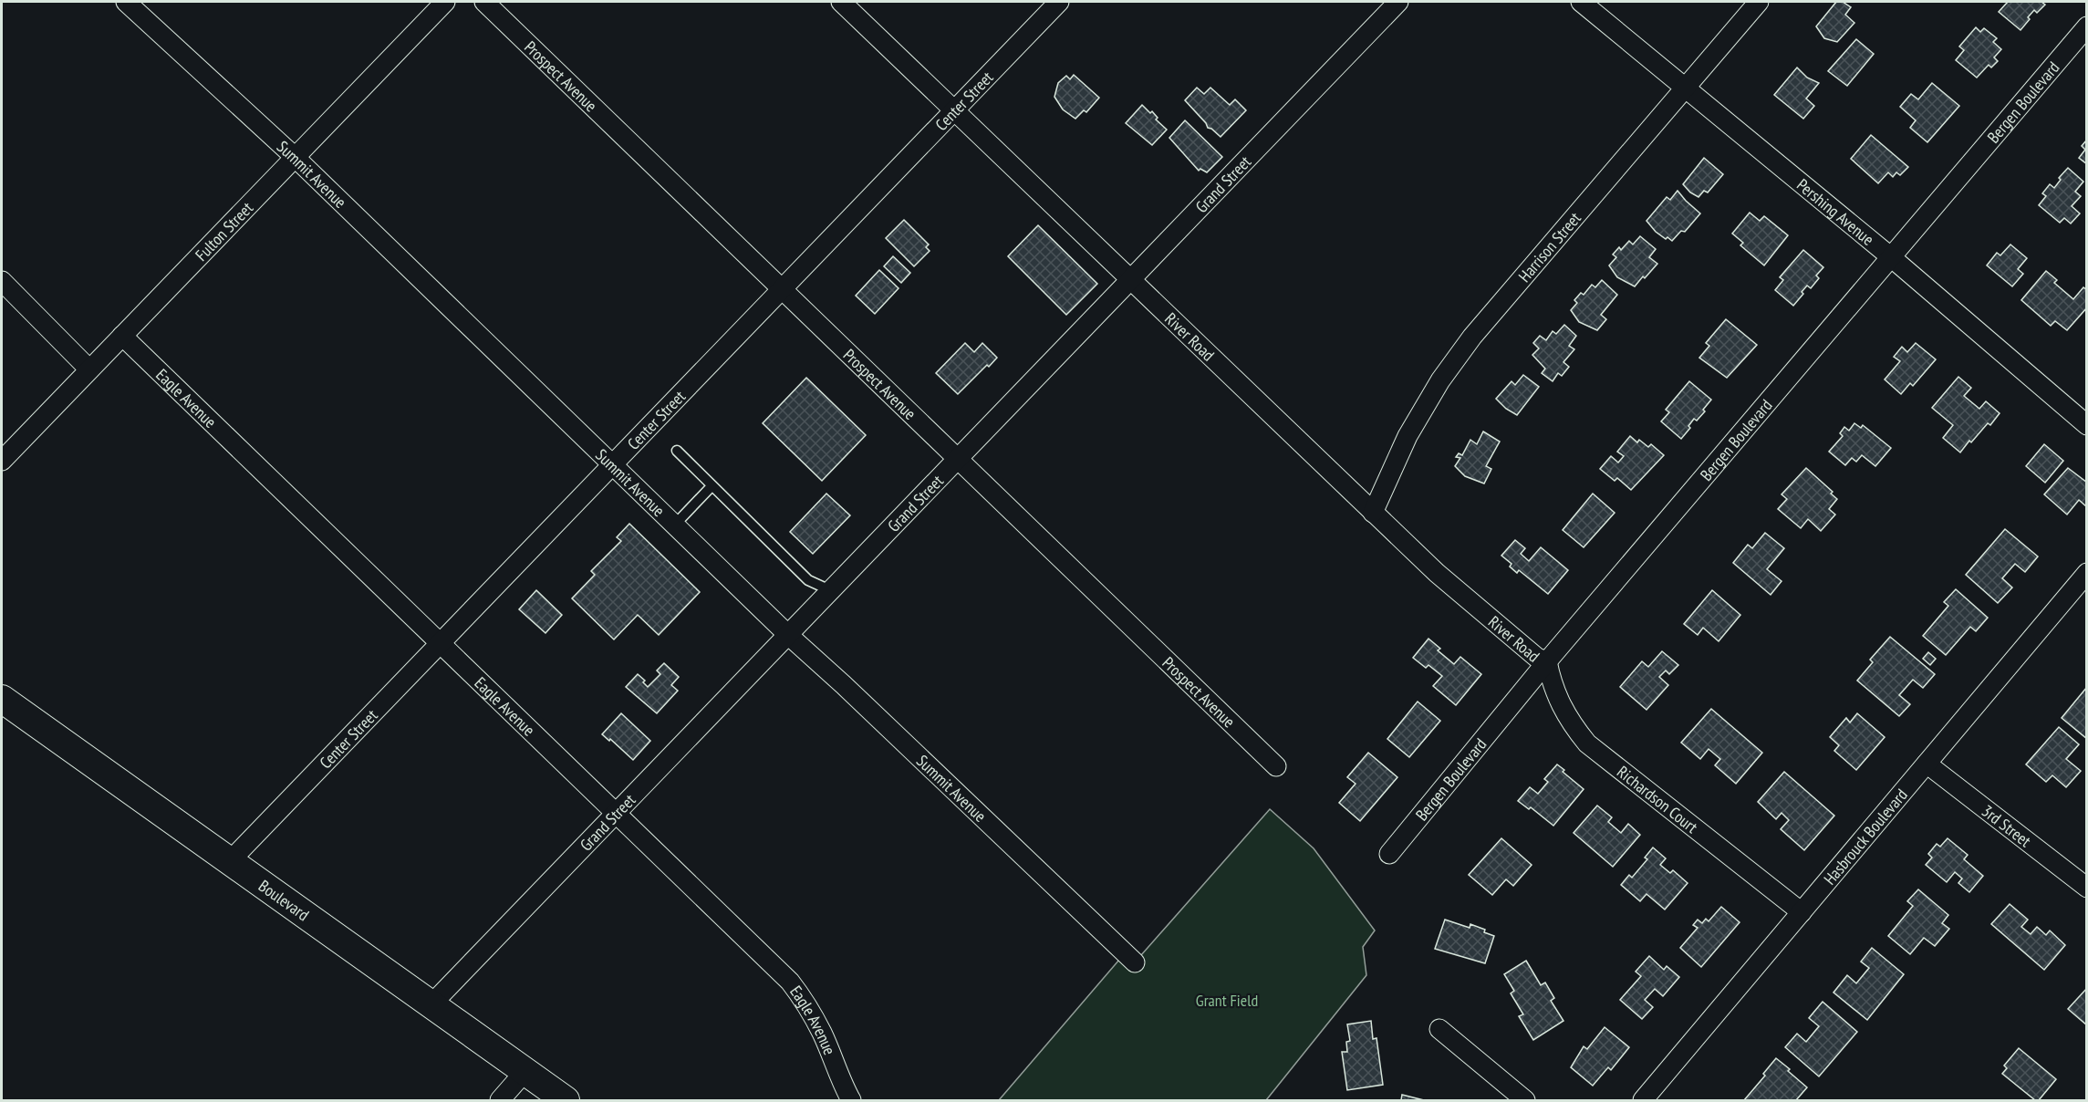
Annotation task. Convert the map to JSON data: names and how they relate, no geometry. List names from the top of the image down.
{
  "streets": {
    "street": [
      "Prospect Avenue",
      "Bergen Boulevard",
      "Center Street",
      "Summit Avenue",
      "Grand Street",
      "Pershing Avenue",
      "Fulton Street",
      "Harrison Street",
      "River Road",
      "Eagle Avenue",
      "Richardson Court",
      "3rd Street",
      "Hasbrouck Boulevard",
      "Boulevard"
    ]
  },
  "crossings": [
    ["Prospect Avenue", "Center Street"],
    ["Prospect Avenue", "Grand Street"],
    ["Bergen Boulevard", "Pershing Avenue"],
    ["Bergen Boulevard", "River Road"],
    ["Bergen Boulevard", "Richardson Court"],
    ["Center Street", "Summit Avenue"],
    ["Center Street", "River Road"],
    ["Center Street", "Eagle Avenue"],
    ["Center Street", "Boulevard"],
    ["Summit Avenue", "Grand Street"],
    ["Summit Avenue", "Fulton Street"],
    ["Grand Street", "River Road"],
    ["Grand Street", "Eagle Avenue"],
    ["Grand Street", "Boulevard"],
    ["Pershing Avenue", "Harrison Street"],
    ["Fulton Street", "Eagle Avenue"],
    ["Harrison Street", "River Road"],
    ["River Road", "Richardson Court"],
    ["Richardson Court", "Hasbrouck Boulevard"],
    ["3rd Street", "Hasbrouck Boulevard"]
  ],
  "parks": ["Grant Field"]
}
